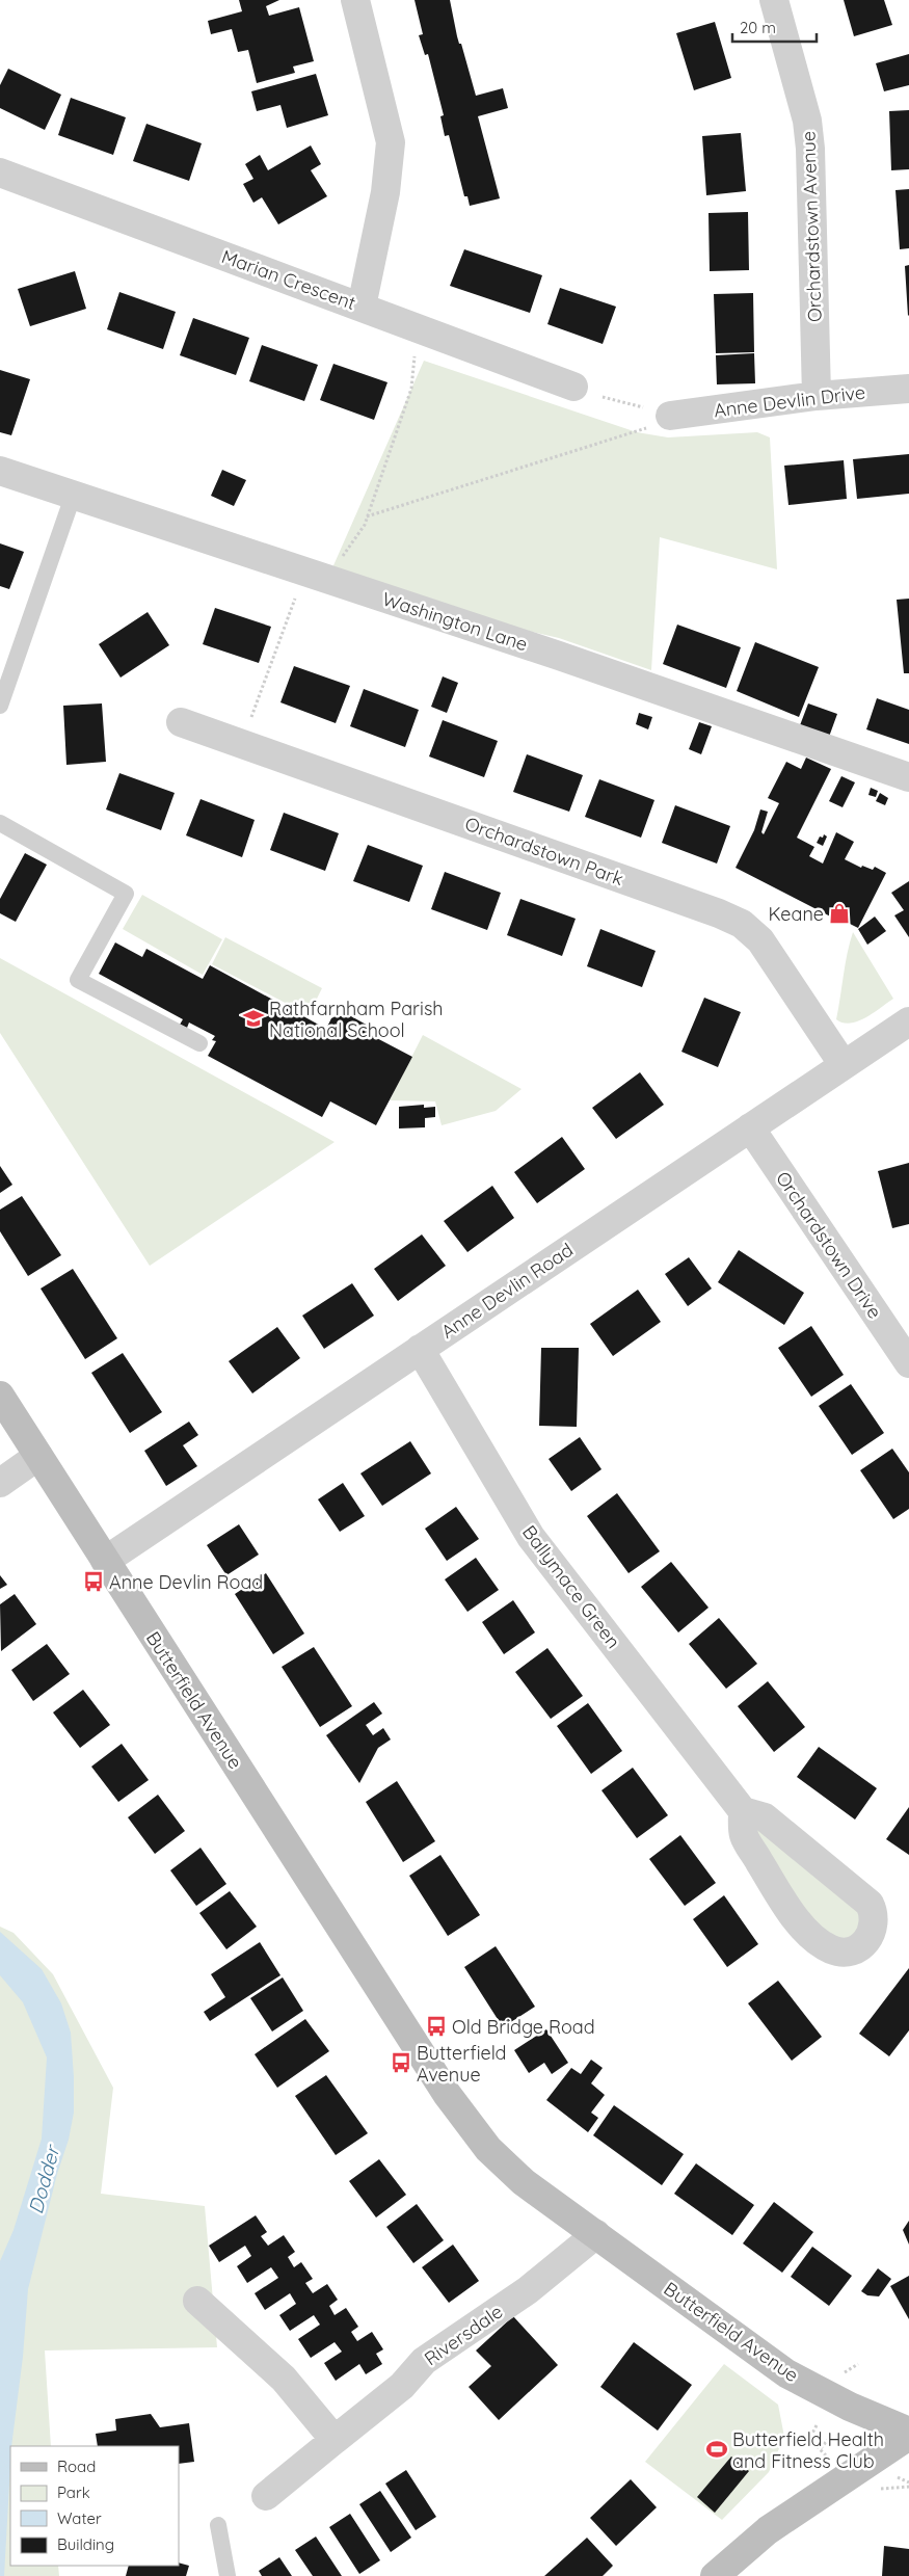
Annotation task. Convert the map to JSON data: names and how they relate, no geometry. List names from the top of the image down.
{
  "streets": {
    "main road": ["Butterfield Avenue"],
    "street": [
      "Orchardstown Avenue",
      "Marian Crescent",
      "Anne Devlin Drive",
      "Washington Lane",
      "Orchardstown Park",
      "Orchardstown Drive",
      "Anne Devlin Road",
      "Ballymace Green",
      "Riversdale"
    ]
  },
  "crossings": [
    ["Orchardstown Avenue", "Anne Devlin Drive"],
    ["Orchardstown Park", "Anne Devlin Road"],
    ["Orchardstown Drive", "Anne Devlin Road"],
    ["Anne Devlin Road", "Ballymace Green"],
    ["Anne Devlin Road", "Butterfield Avenue"],
    ["Butterfield Avenue", "Riversdale"]
  ],
  "water": ["Dodder"],
  "places": {
    "shop": ["Keane"],
    "school or university": ["Rathfarnham Parish National School"],
    "bus stop": ["Anne Devlin Road", "Old Bridge Road", "Butterfield Avenue"],
    "sports": ["Butterfield Health and Fitness Club"]
  },
  "legend": [
    "Road",
    "Park",
    "Water",
    "Building"
  ],
  "scale_bar": "20 m"
}
